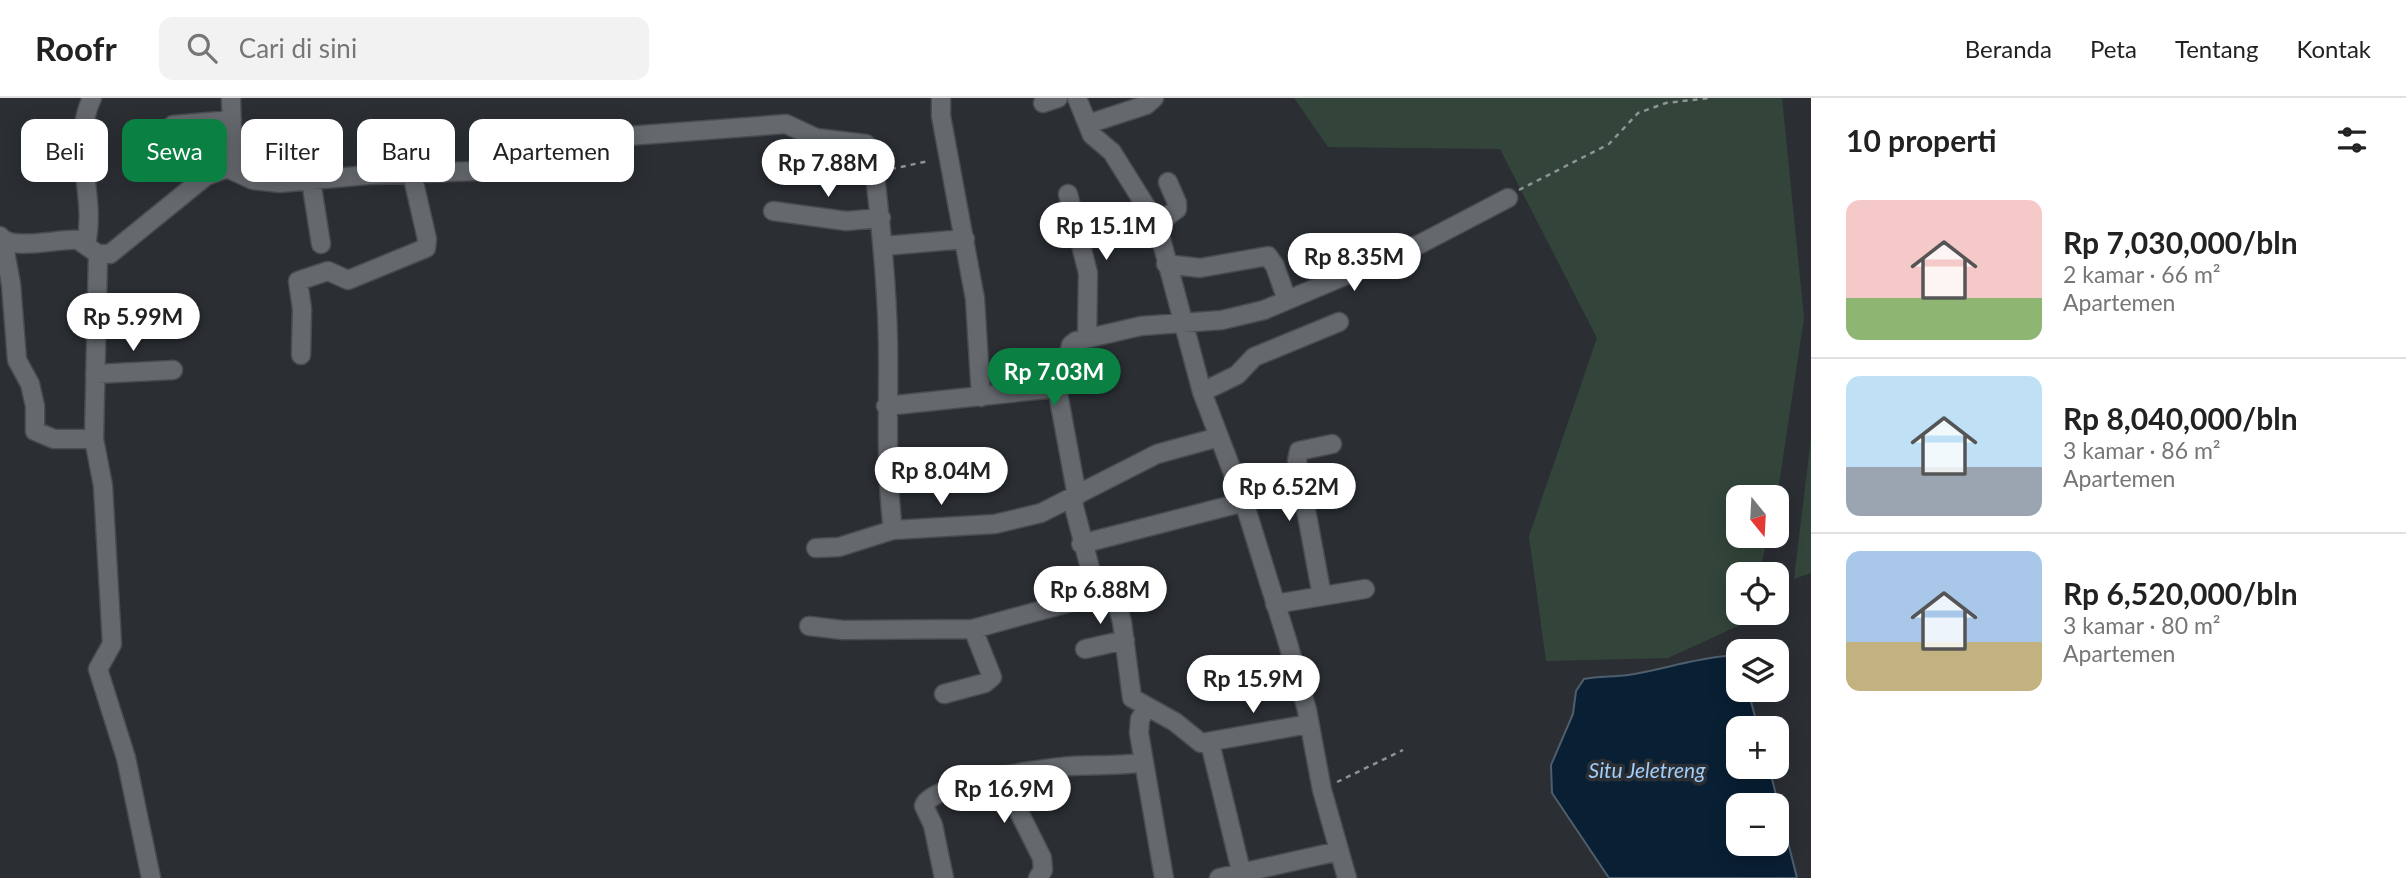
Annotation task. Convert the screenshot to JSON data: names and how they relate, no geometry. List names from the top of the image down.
{
  "water": ["Situ Jeletreng"],
  "north": "bottom",
  "page": {
    "header": "Roofr",
    "search": "Cari di sini",
    "nav": [
      "Beranda",
      "Peta",
      "Tentang",
      "Kontak"
    ],
    "heading": "10 properti",
    "chip": [
      "Beli",
      "Sewa",
      "Filter",
      "Baru",
      "Apartemen"
    ],
    "price": [
      "Rp 7.88M",
      "Rp 15.1M",
      "Rp 8.35M",
      "Rp 5.99M",
      "Rp 7.03M",
      "Rp 8.04M",
      "Rp 6.52M",
      "Rp 6.88M",
      "Rp 15.9M",
      "Rp 16.9M"
    ],
    "list": [
      {
        "name": "Rp 7,030,000/bln",
        "note": "2 kamar · 66 m² · Apartemen"
      },
      {
        "name": "Rp 8,040,000/bln",
        "note": "3 kamar · 86 m² · Apartemen"
      },
      {
        "name": "Rp 6,520,000/bln",
        "note": "3 kamar · 80 m² · Apartemen"
      }
    ],
    "map_buttons": ["+", "−"]
  }
}
